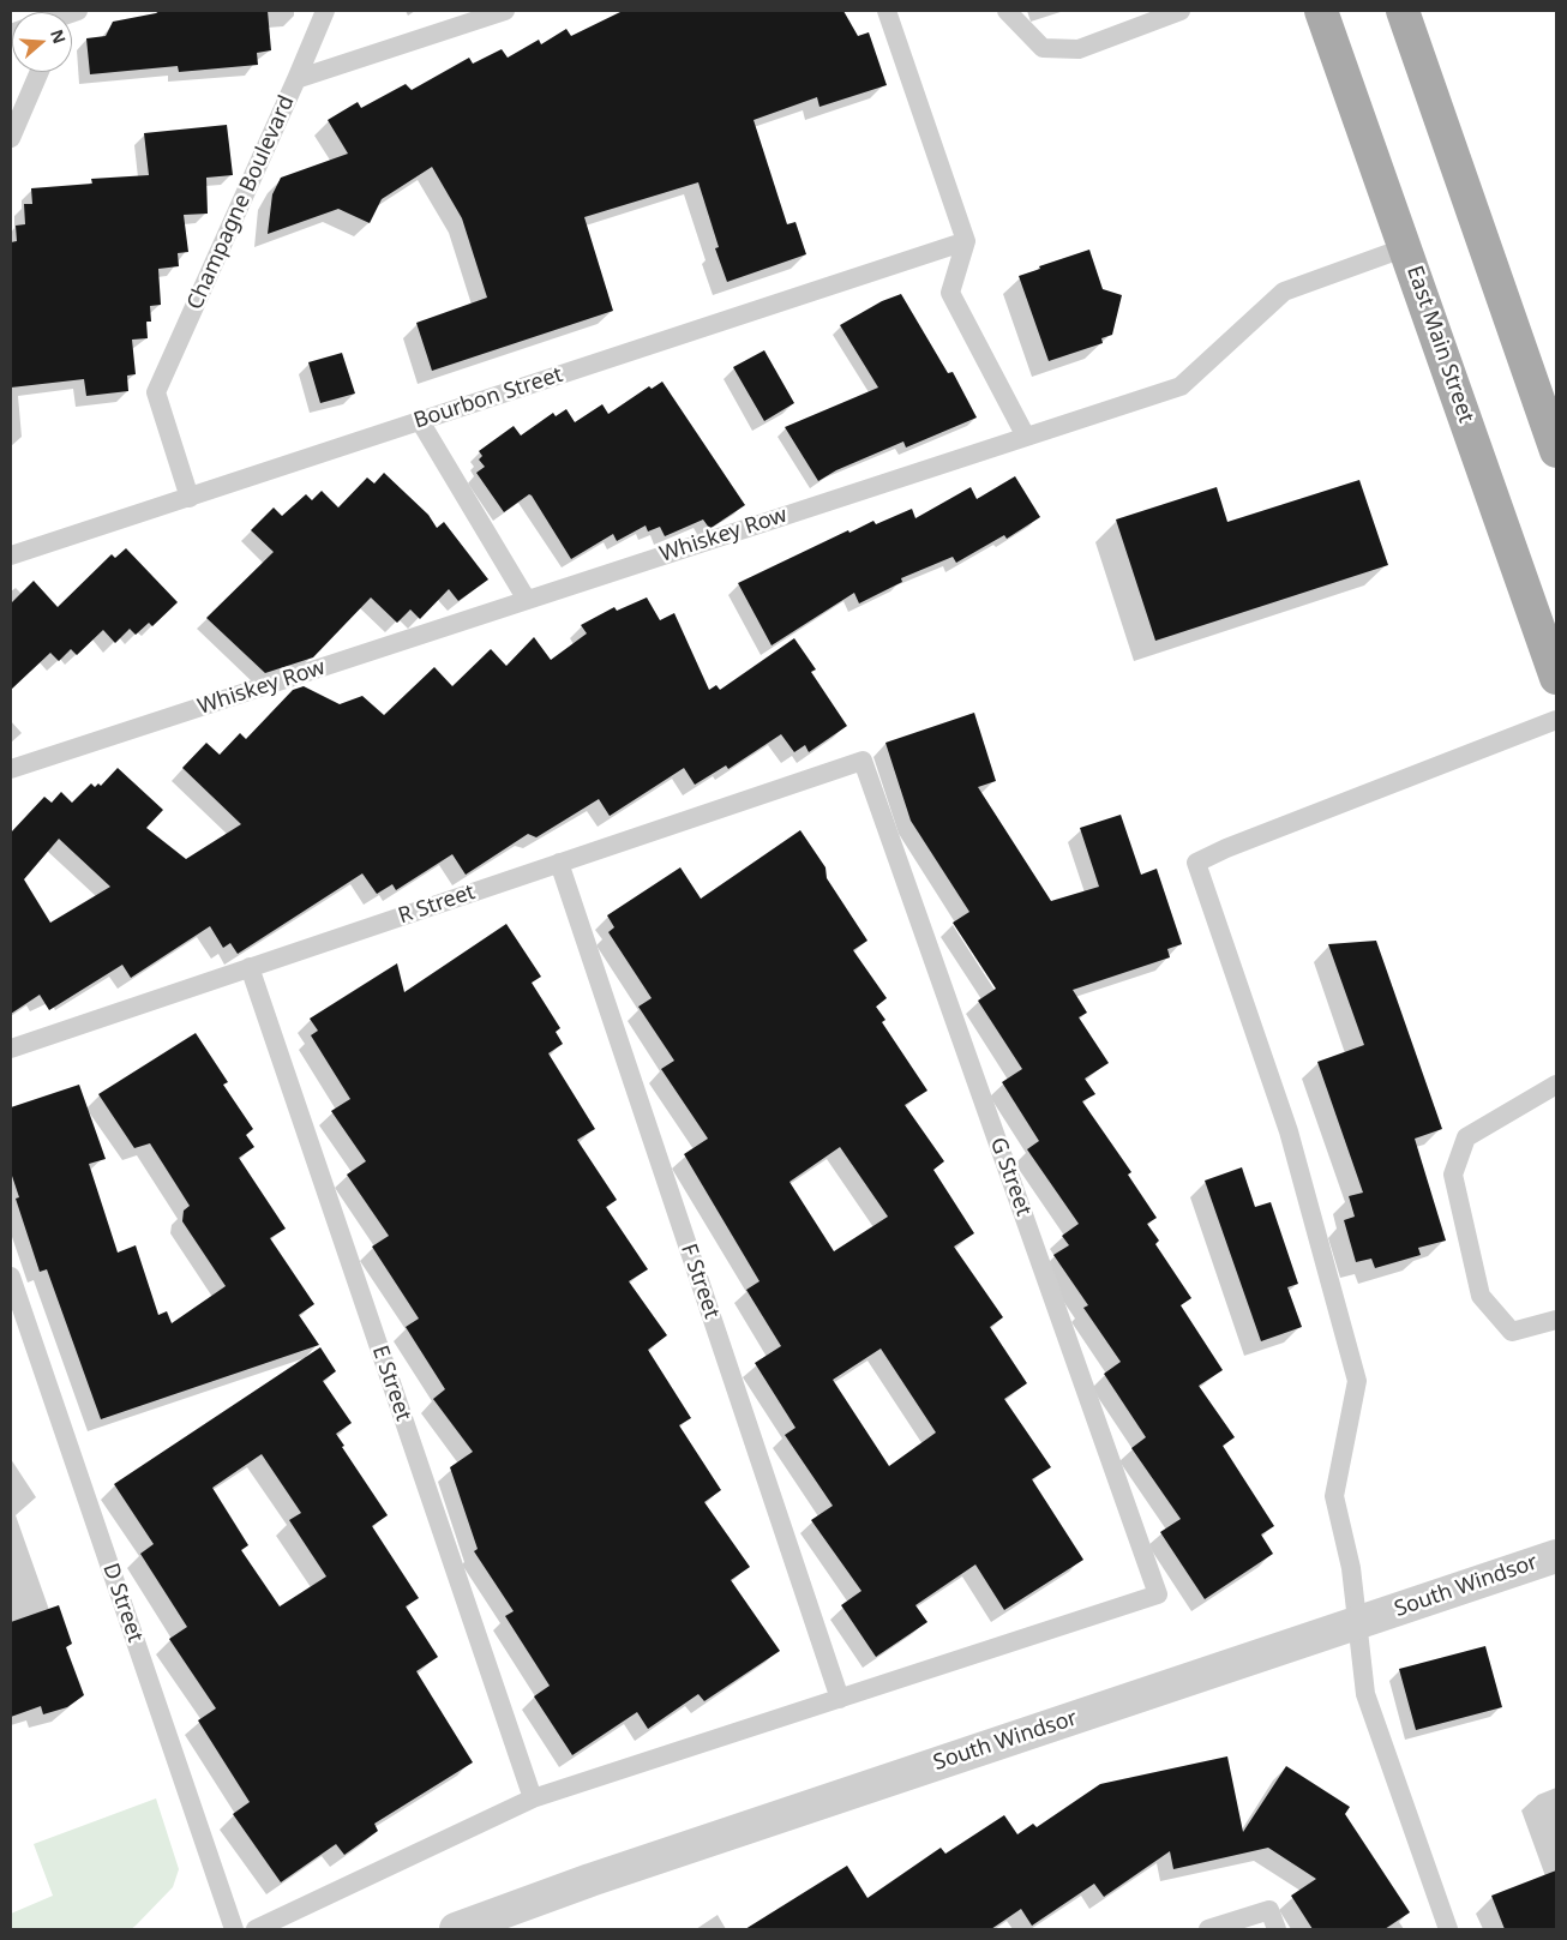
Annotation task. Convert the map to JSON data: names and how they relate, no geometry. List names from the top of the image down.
{
  "streets": {
    "main road": ["East Main Street"],
    "street": ["South Windsor"],
    "lane": [
      "Champagne Boulevard",
      "Bourbon Street",
      "Whiskey Row",
      "R Street",
      "G Street",
      "F Street",
      "E Street",
      "D Street"
    ]
  },
  "crossings": [
    ["Champagne Boulevard", "Bourbon Street"],
    ["East Main Street", "Whiskey Row"],
    ["R Street", "G Street"],
    ["R Street", "F Street"],
    ["R Street", "E Street"],
    ["G Street", "F Street"]
  ],
  "north": "right"
}
